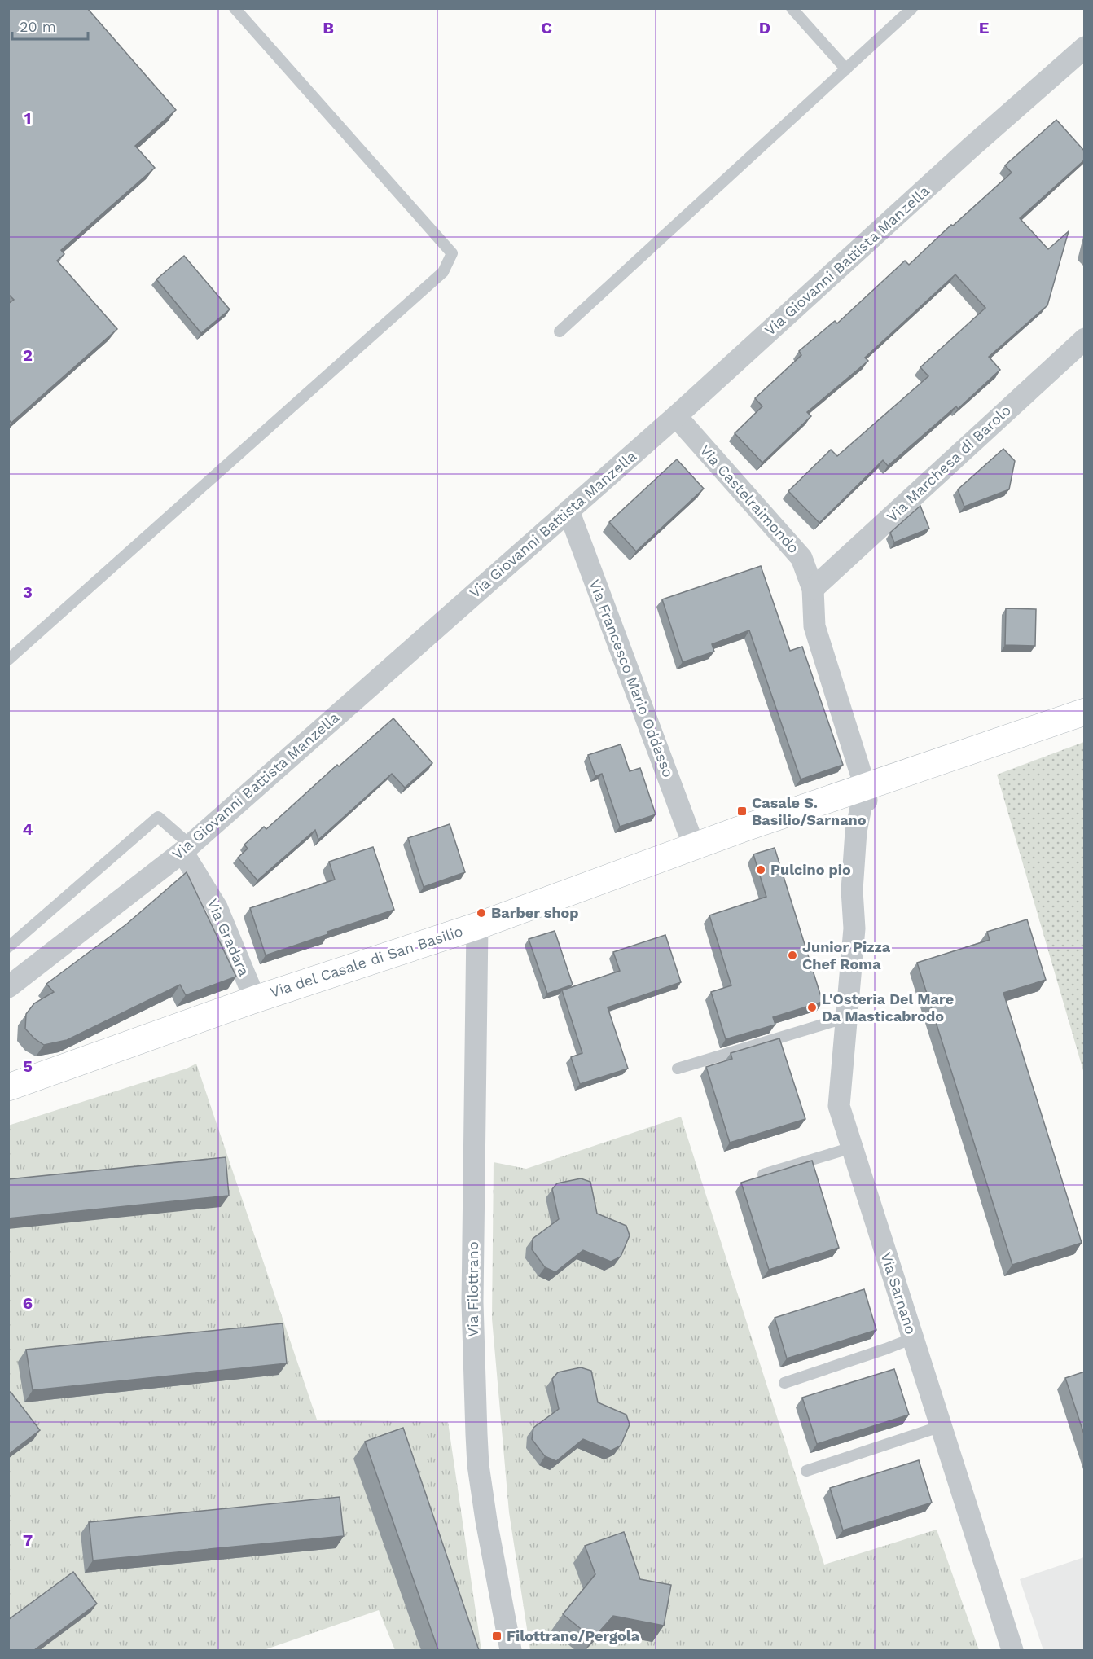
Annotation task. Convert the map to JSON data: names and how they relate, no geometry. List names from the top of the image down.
{
  "streets": {
    "street": [
      "Via Giovanni Battista Manzella",
      "Via Marchesa di Barolo",
      "Via Castelraimondo",
      "Via Francesco Mario Oddasso",
      "Via Gradara",
      "Via del Casale di San Basilio",
      "Via Filottrano",
      "Via Sarnano"
    ]
  },
  "crossings": [
    ["Via Giovanni Battista Manzella", "Via Castelraimondo"],
    ["Via Giovanni Battista Manzella", "Via Francesco Mario Oddasso"],
    ["Via Giovanni Battista Manzella", "Via Gradara"],
    ["Via Marchesa di Barolo", "Via Castelraimondo"],
    ["Via Castelraimondo", "Via del Casale di San Basilio"],
    ["Via Castelraimondo", "Via Sarnano"],
    ["Via Francesco Mario Oddasso", "Via del Casale di San Basilio"],
    ["Via Gradara", "Via del Casale di San Basilio"],
    ["Via del Casale di San Basilio", "Via Filottrano"],
    ["Via del Casale di San Basilio", "Via Sarnano"]
  ],
  "places": {
    "transit": ["Casale S. Basilio/Sarnano", "Filottrano/Pergola"],
    "other": [
      "Pulcino pio",
      "Barber shop",
      "Junior Pizza Chef Roma",
      "L'Osteria Del Mare Da Masticabrodo"
    ]
  },
  "scale_bar": "20 m",
  "grid": {
    "columns": [
      "B",
      "C",
      "D",
      "E"
    ],
    "rows": [
      "1",
      "2",
      "3",
      "4",
      "5",
      "6",
      "7"
    ]
  }
}
